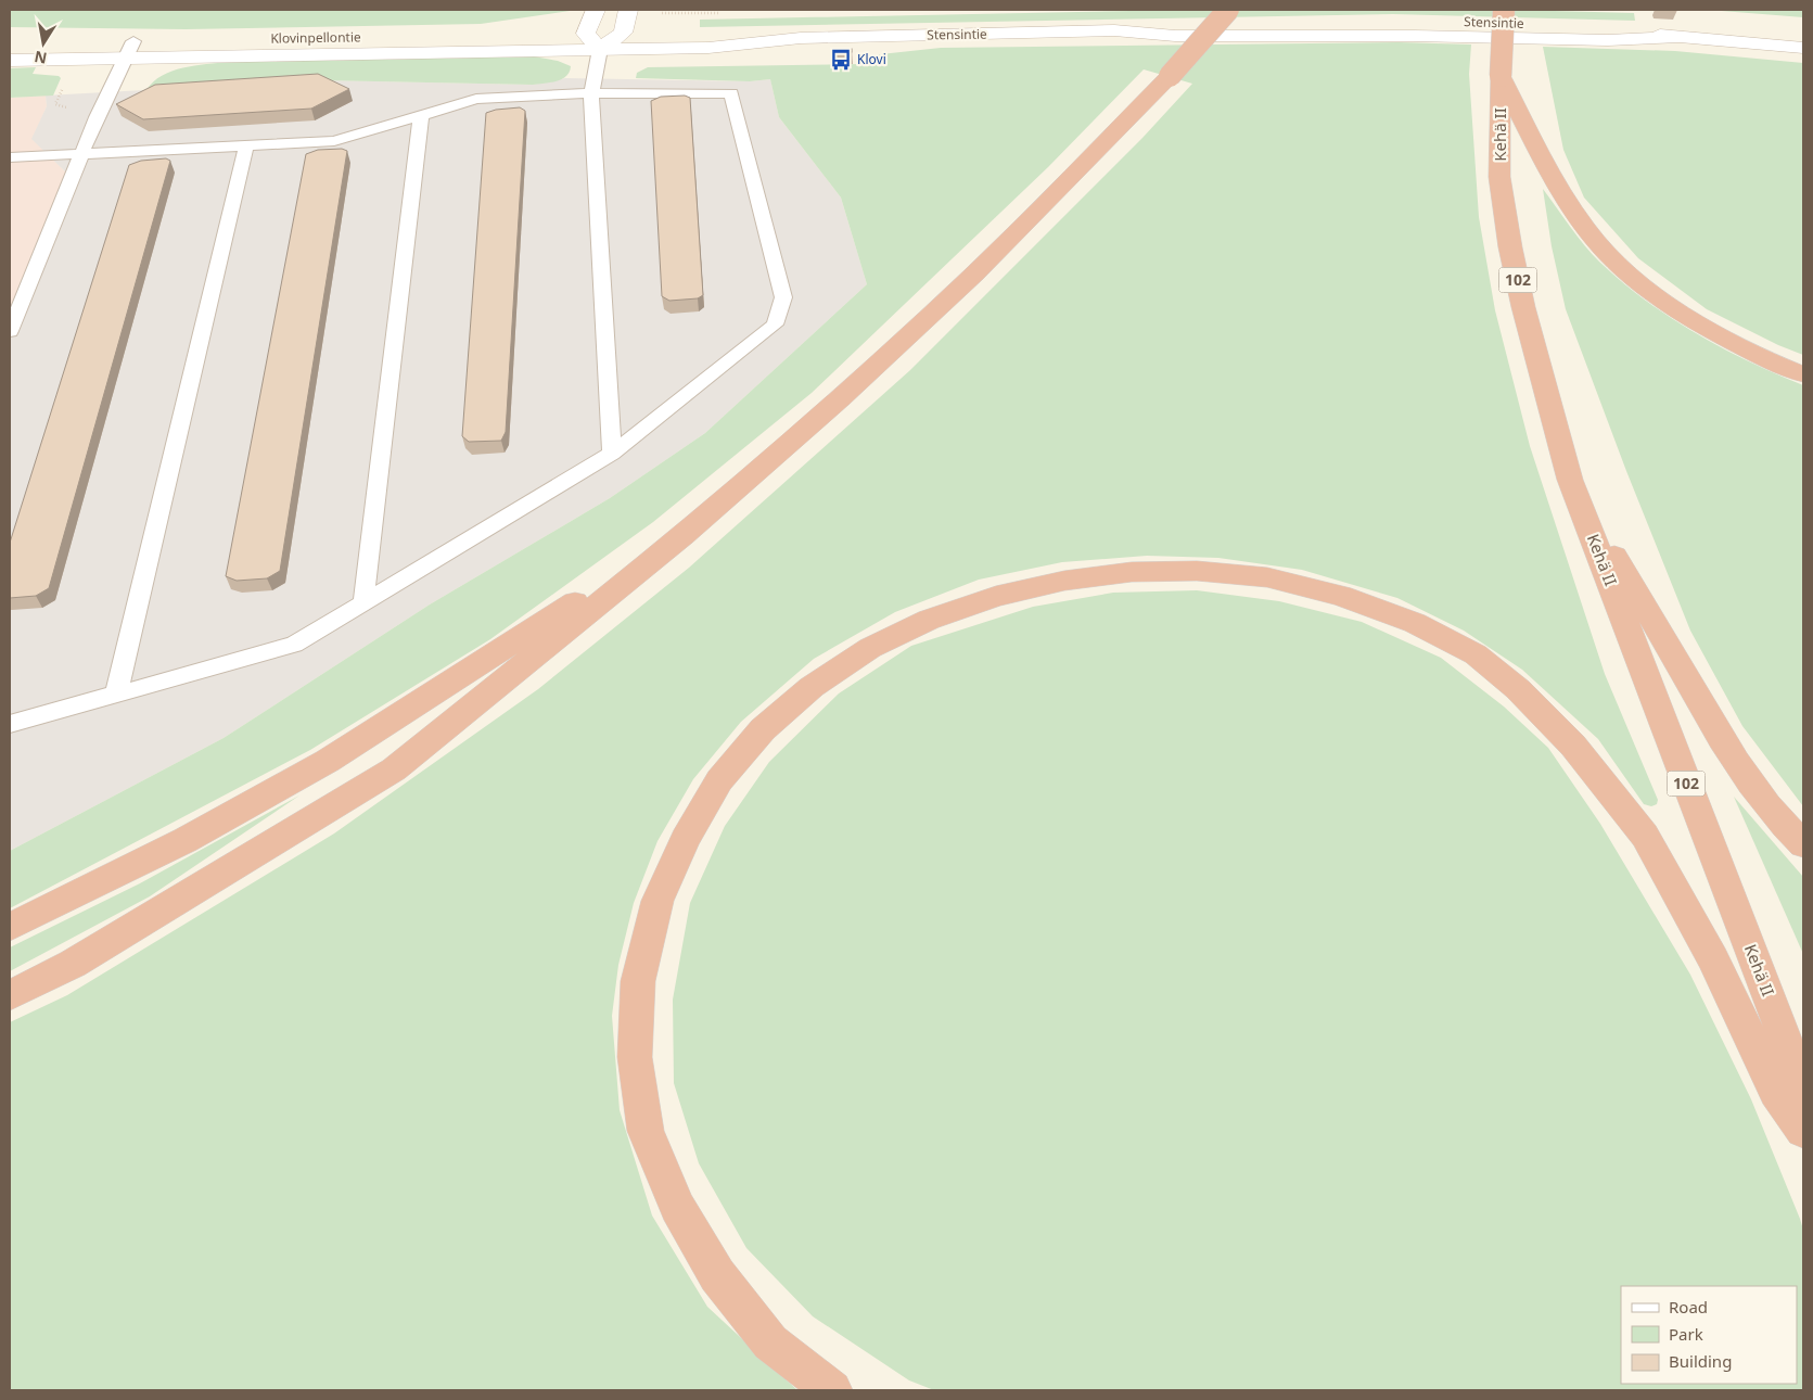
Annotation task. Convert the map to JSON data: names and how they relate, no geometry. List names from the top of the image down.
{
  "streets": {
    "highway": ["Kehä II", "102"],
    "main road": ["Stensintie", "Klovinpellontie"]
  },
  "crossings": [
    ["Stensintie", "Klovinpellontie"]
  ],
  "places": {
    "bus stop": ["Klovi"]
  },
  "legend": ["Road", "Park", "Building"],
  "north": "bottom"
}
